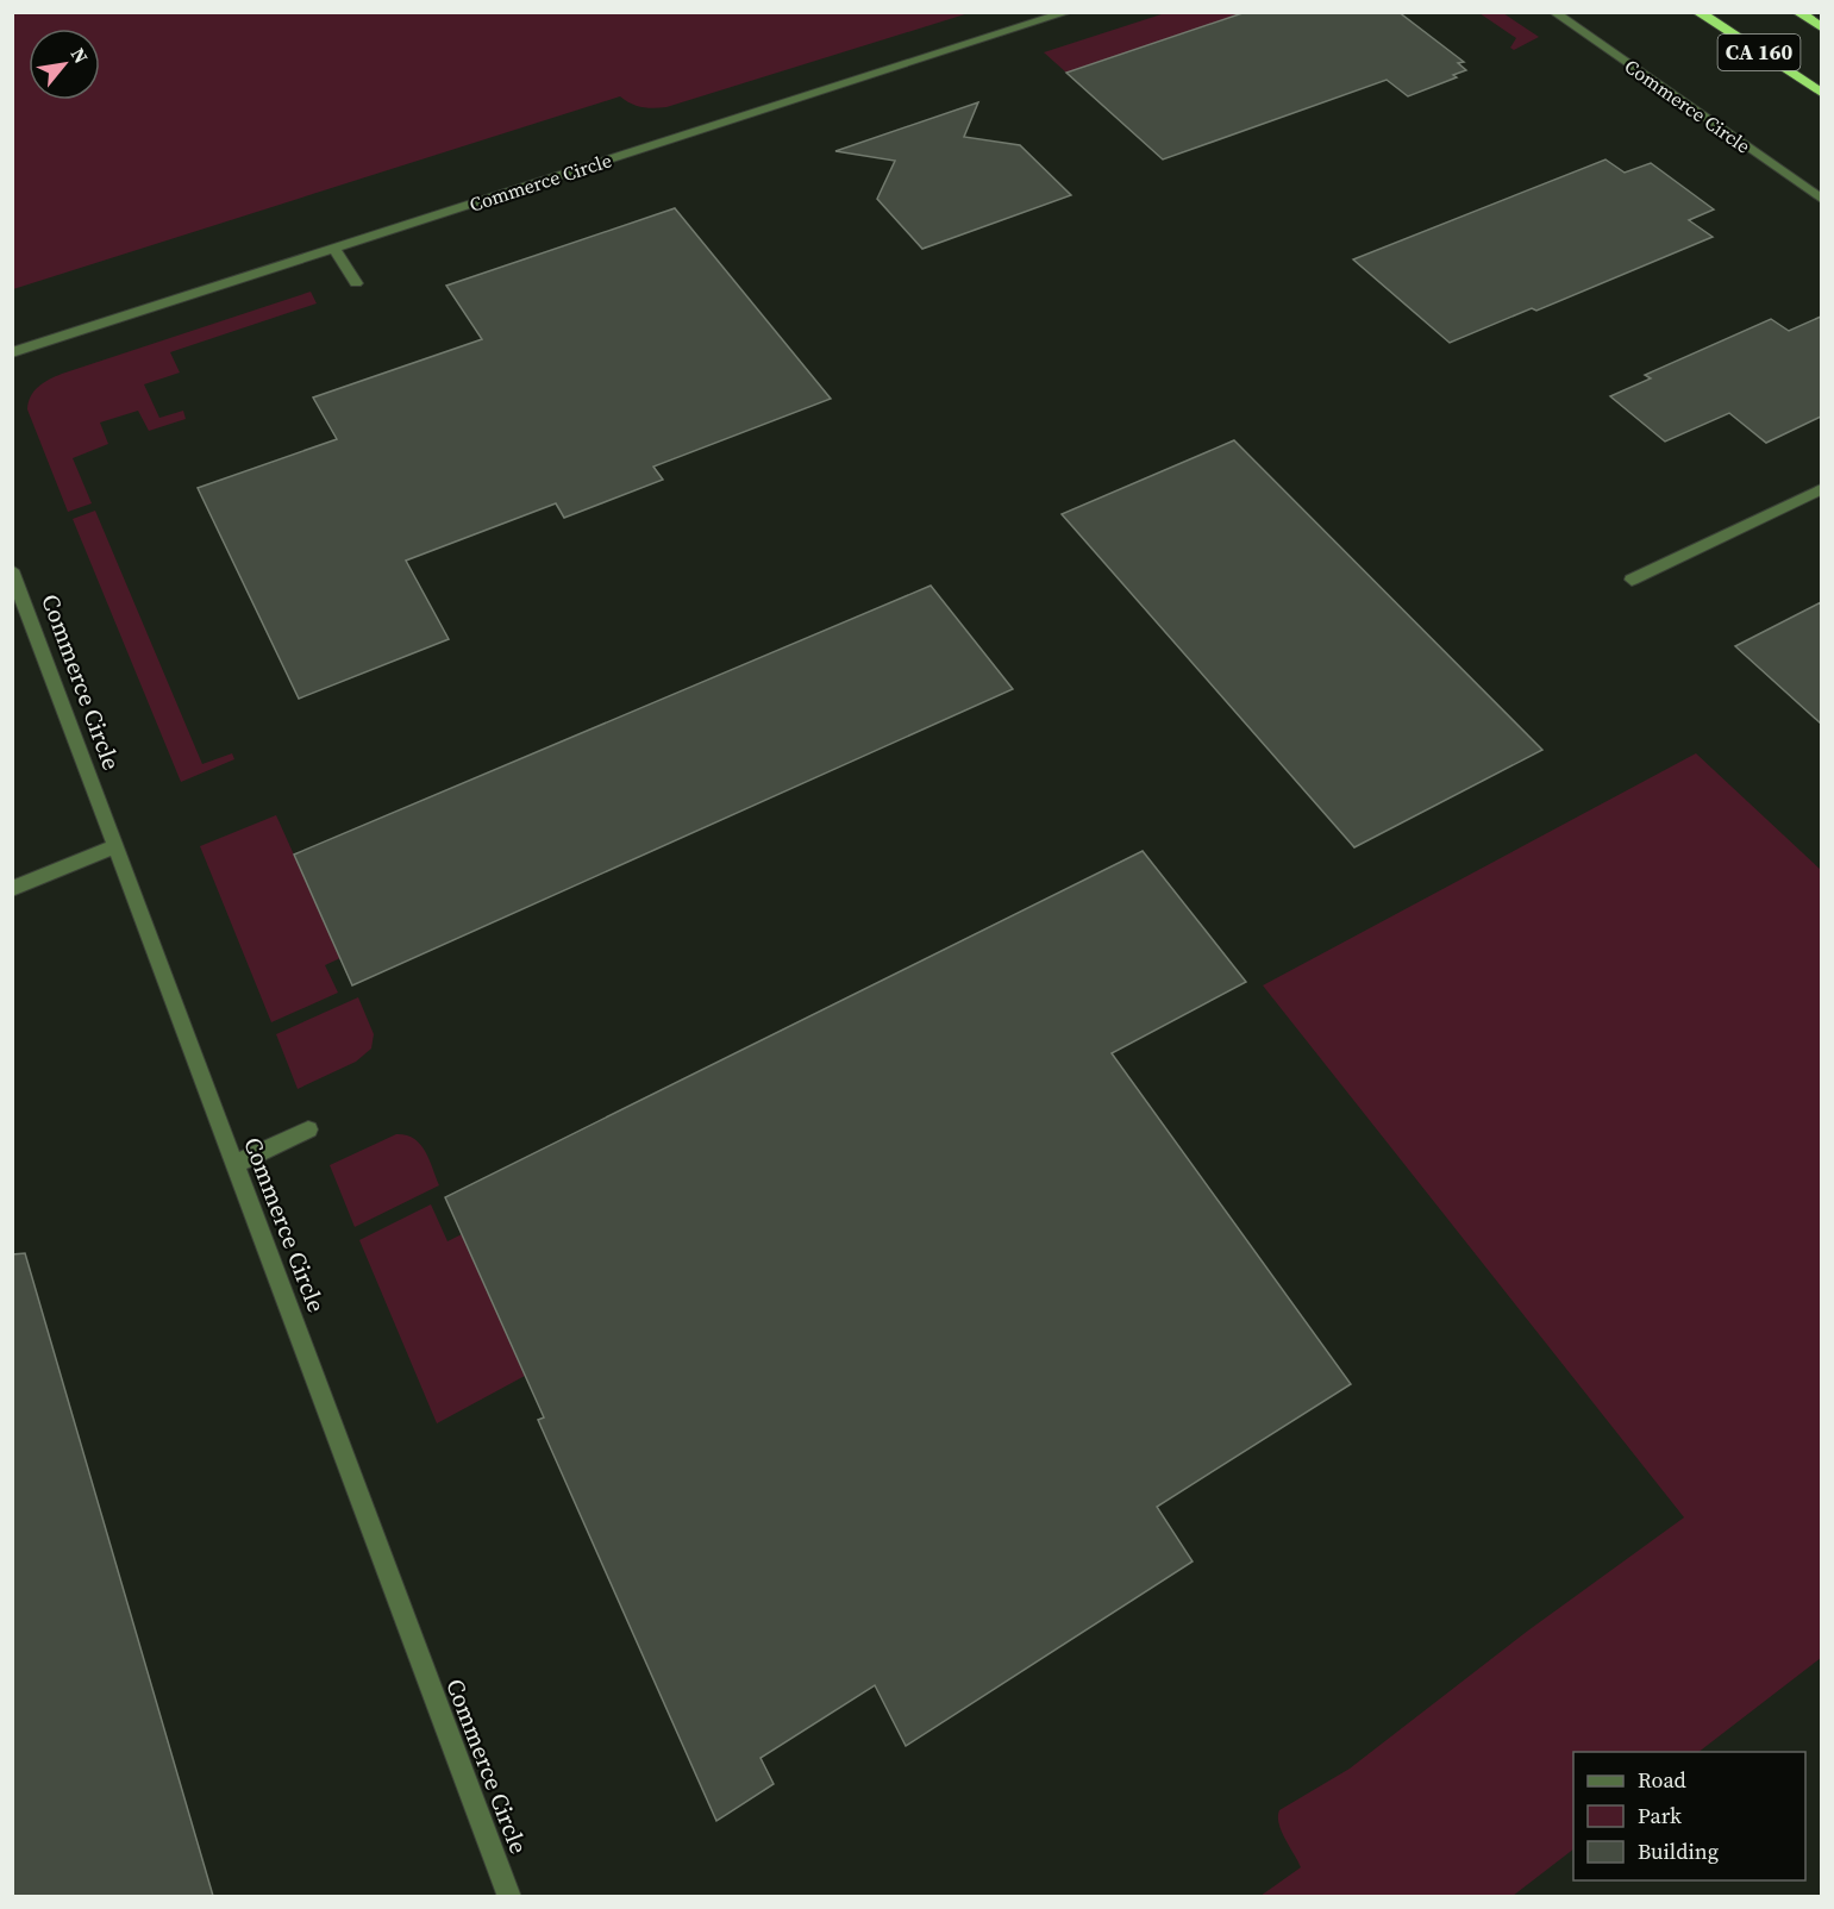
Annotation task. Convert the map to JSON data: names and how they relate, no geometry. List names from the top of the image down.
{
  "streets": {
    "highway": ["CA 160"],
    "street": ["Commerce Circle"]
  },
  "legend": ["Road", "Park", "Building"],
  "north": "top right"
}
